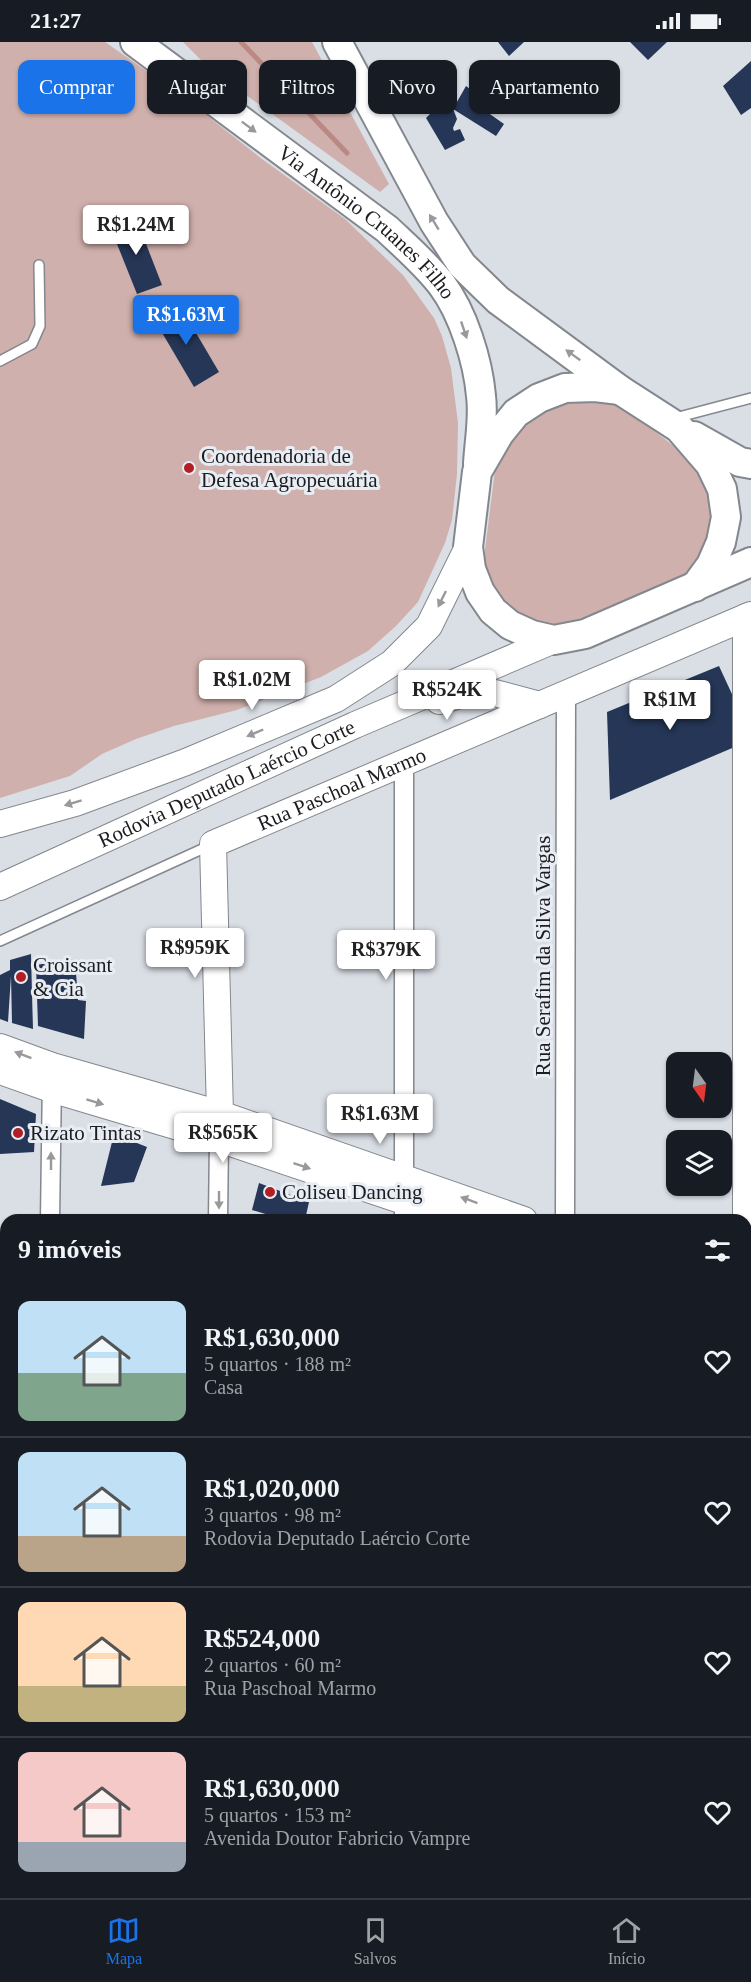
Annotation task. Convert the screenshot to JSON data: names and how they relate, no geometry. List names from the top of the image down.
{
  "streets": {
    "main road": ["Via Antônio Cruanes Filho", "Rodovia Deputado Laércio Corte", "Rua Paschoal Marmo"],
    "street": ["Rua Serafim da Silva Vargas"]
  },
  "crossings": [
    ["Via Antônio Cruanes Filho", "Rodovia Deputado Laércio Corte"],
    ["Rua Paschoal Marmo", "Rua Serafim da Silva Vargas"]
  ],
  "places": [
    "Coordenadoria de Defesa Agropecuária",
    "Croissant & Cia",
    "Rizato Tintas",
    "Coliseu Dancing"
  ],
  "north": "bottom",
  "page": {
    "status": "21:27",
    "chip": [
      "Comprar",
      "Alugar",
      "Filtros",
      "Novo",
      "Apartamento"
    ],
    "price": [
      "R$1.24M",
      "R$1.63M",
      "R$1.02M",
      "R$524K",
      "R$1M",
      "R$959K",
      "R$379K",
      "R$1.63M",
      "R$565K"
    ],
    "heading": "9 imóveis",
    "list": [
      {
        "name": "R$1,630,000",
        "note": "5 quartos · 188 m² · Casa"
      },
      {
        "name": "R$1,020,000",
        "note": "3 quartos · 98 m² · Rodovia Deputado Laércio Corte"
      },
      {
        "name": "R$524,000",
        "note": "2 quartos · 60 m² · Rua Paschoal Marmo"
      },
      {
        "name": "R$1,630,000",
        "note": "5 quartos · 153 m² · Avenida Doutor Fabricio Vampre"
      }
    ],
    "tabs": ["Mapa", "Salvos", "Início"]
  }
}
